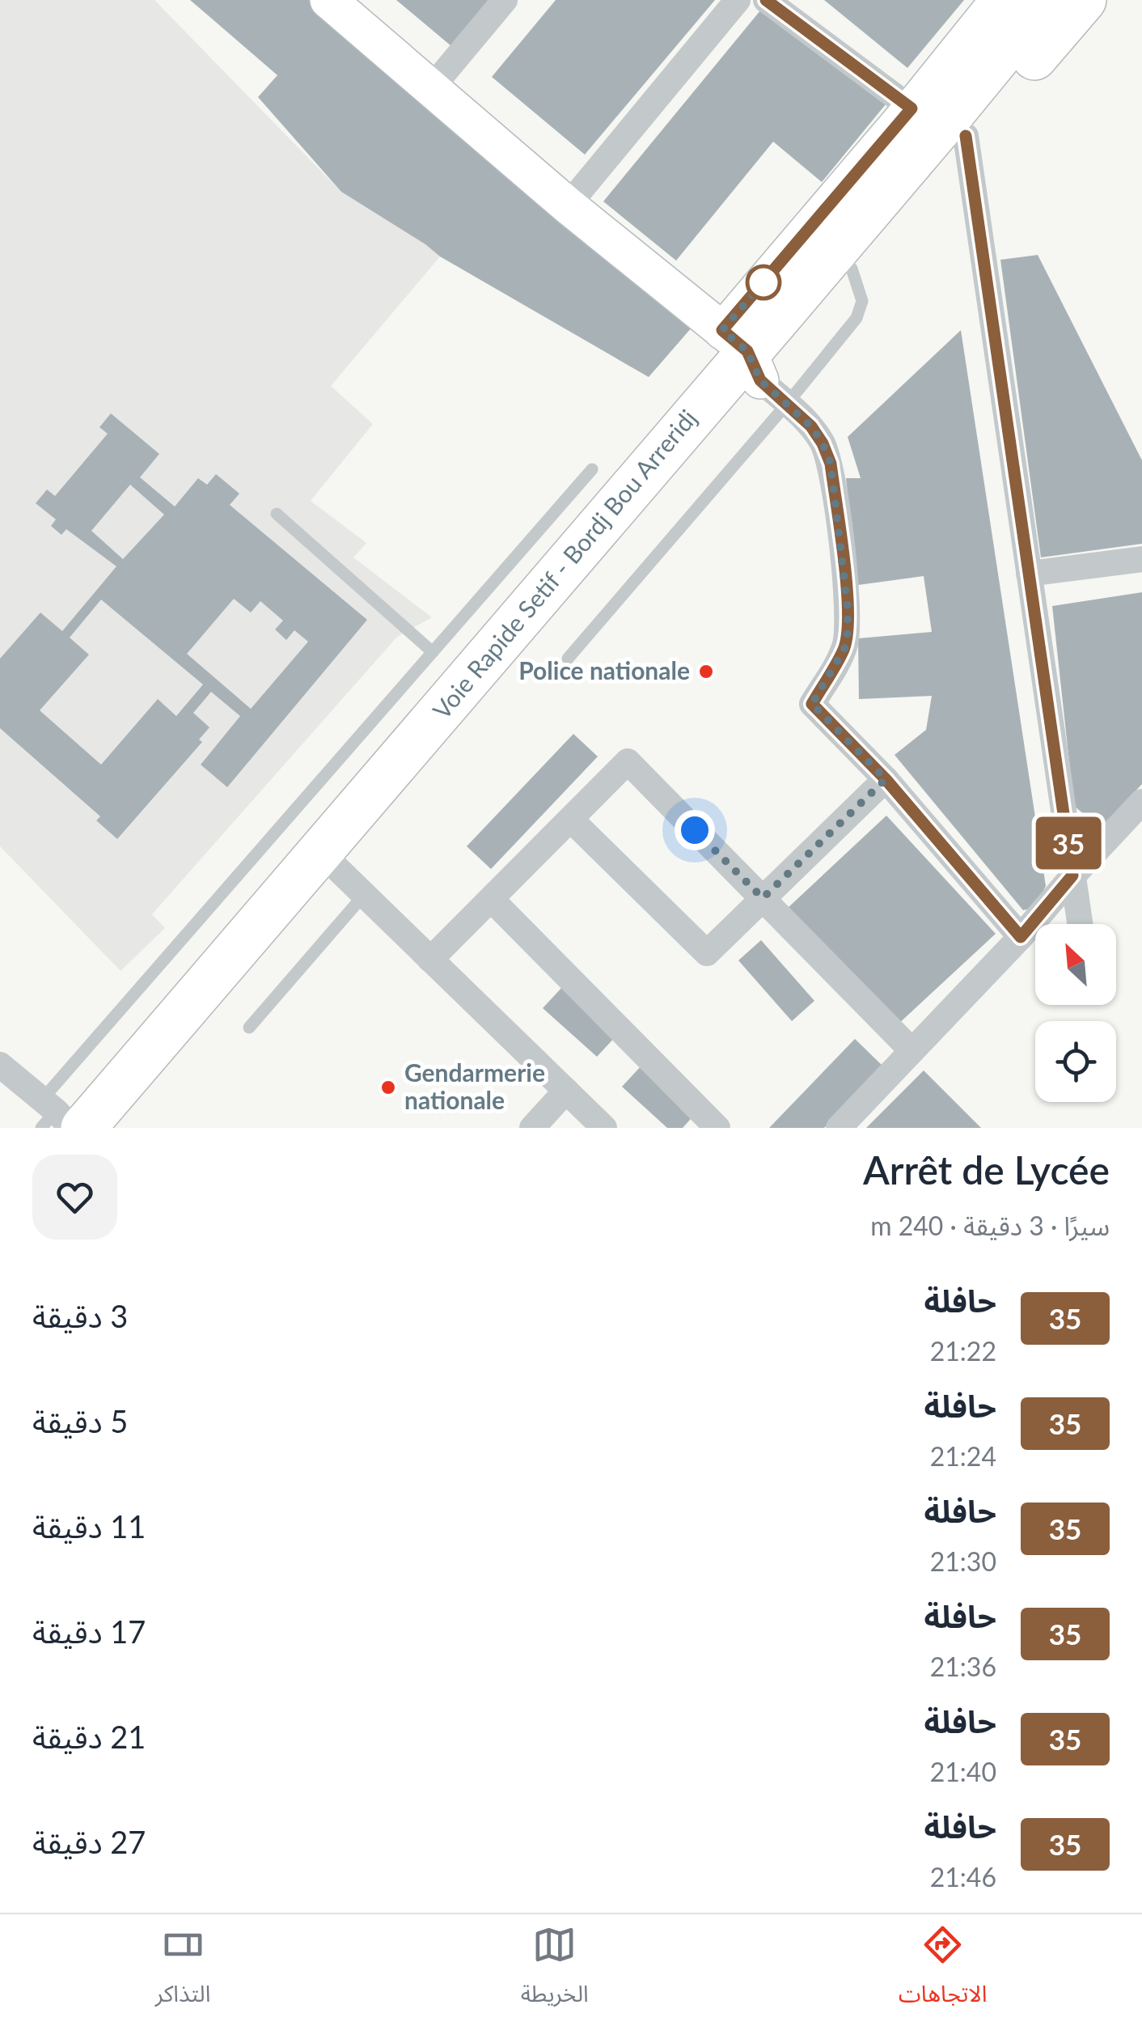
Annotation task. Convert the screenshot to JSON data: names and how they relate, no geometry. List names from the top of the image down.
{
  "streets": {
    "highway": ["Voie Rapide Setif - Bordj Bou Arreridj"]
  },
  "places": ["Police nationale", "Gendarmerie nationale"],
  "lines": ["bus line 35"],
  "north": "top left",
  "page": {
    "on_map": "35",
    "heading": ["Arrêt de Lycée", "سيرًا · 3 دقيقة · 240 m"],
    "list": [
      {
        "mark": "35",
        "name": "حافلة",
        "note": "21:22",
        "value": "3 دقيقة"
      },
      {
        "mark": "35",
        "name": "حافلة",
        "note": "21:24",
        "value": "5 دقيقة"
      },
      {
        "mark": "35",
        "name": "حافلة",
        "note": "21:30",
        "value": "11 دقيقة"
      },
      {
        "mark": "35",
        "name": "حافلة",
        "note": "21:36",
        "value": "17 دقيقة"
      },
      {
        "mark": "35",
        "name": "حافلة",
        "note": "21:40",
        "value": "21 دقيقة"
      },
      {
        "mark": "35",
        "name": "حافلة",
        "note": "21:46",
        "value": "27 دقيقة"
      }
    ],
    "tabs": ["الاتجاهات", "الخريطة", "التذاكر"]
  }
}
